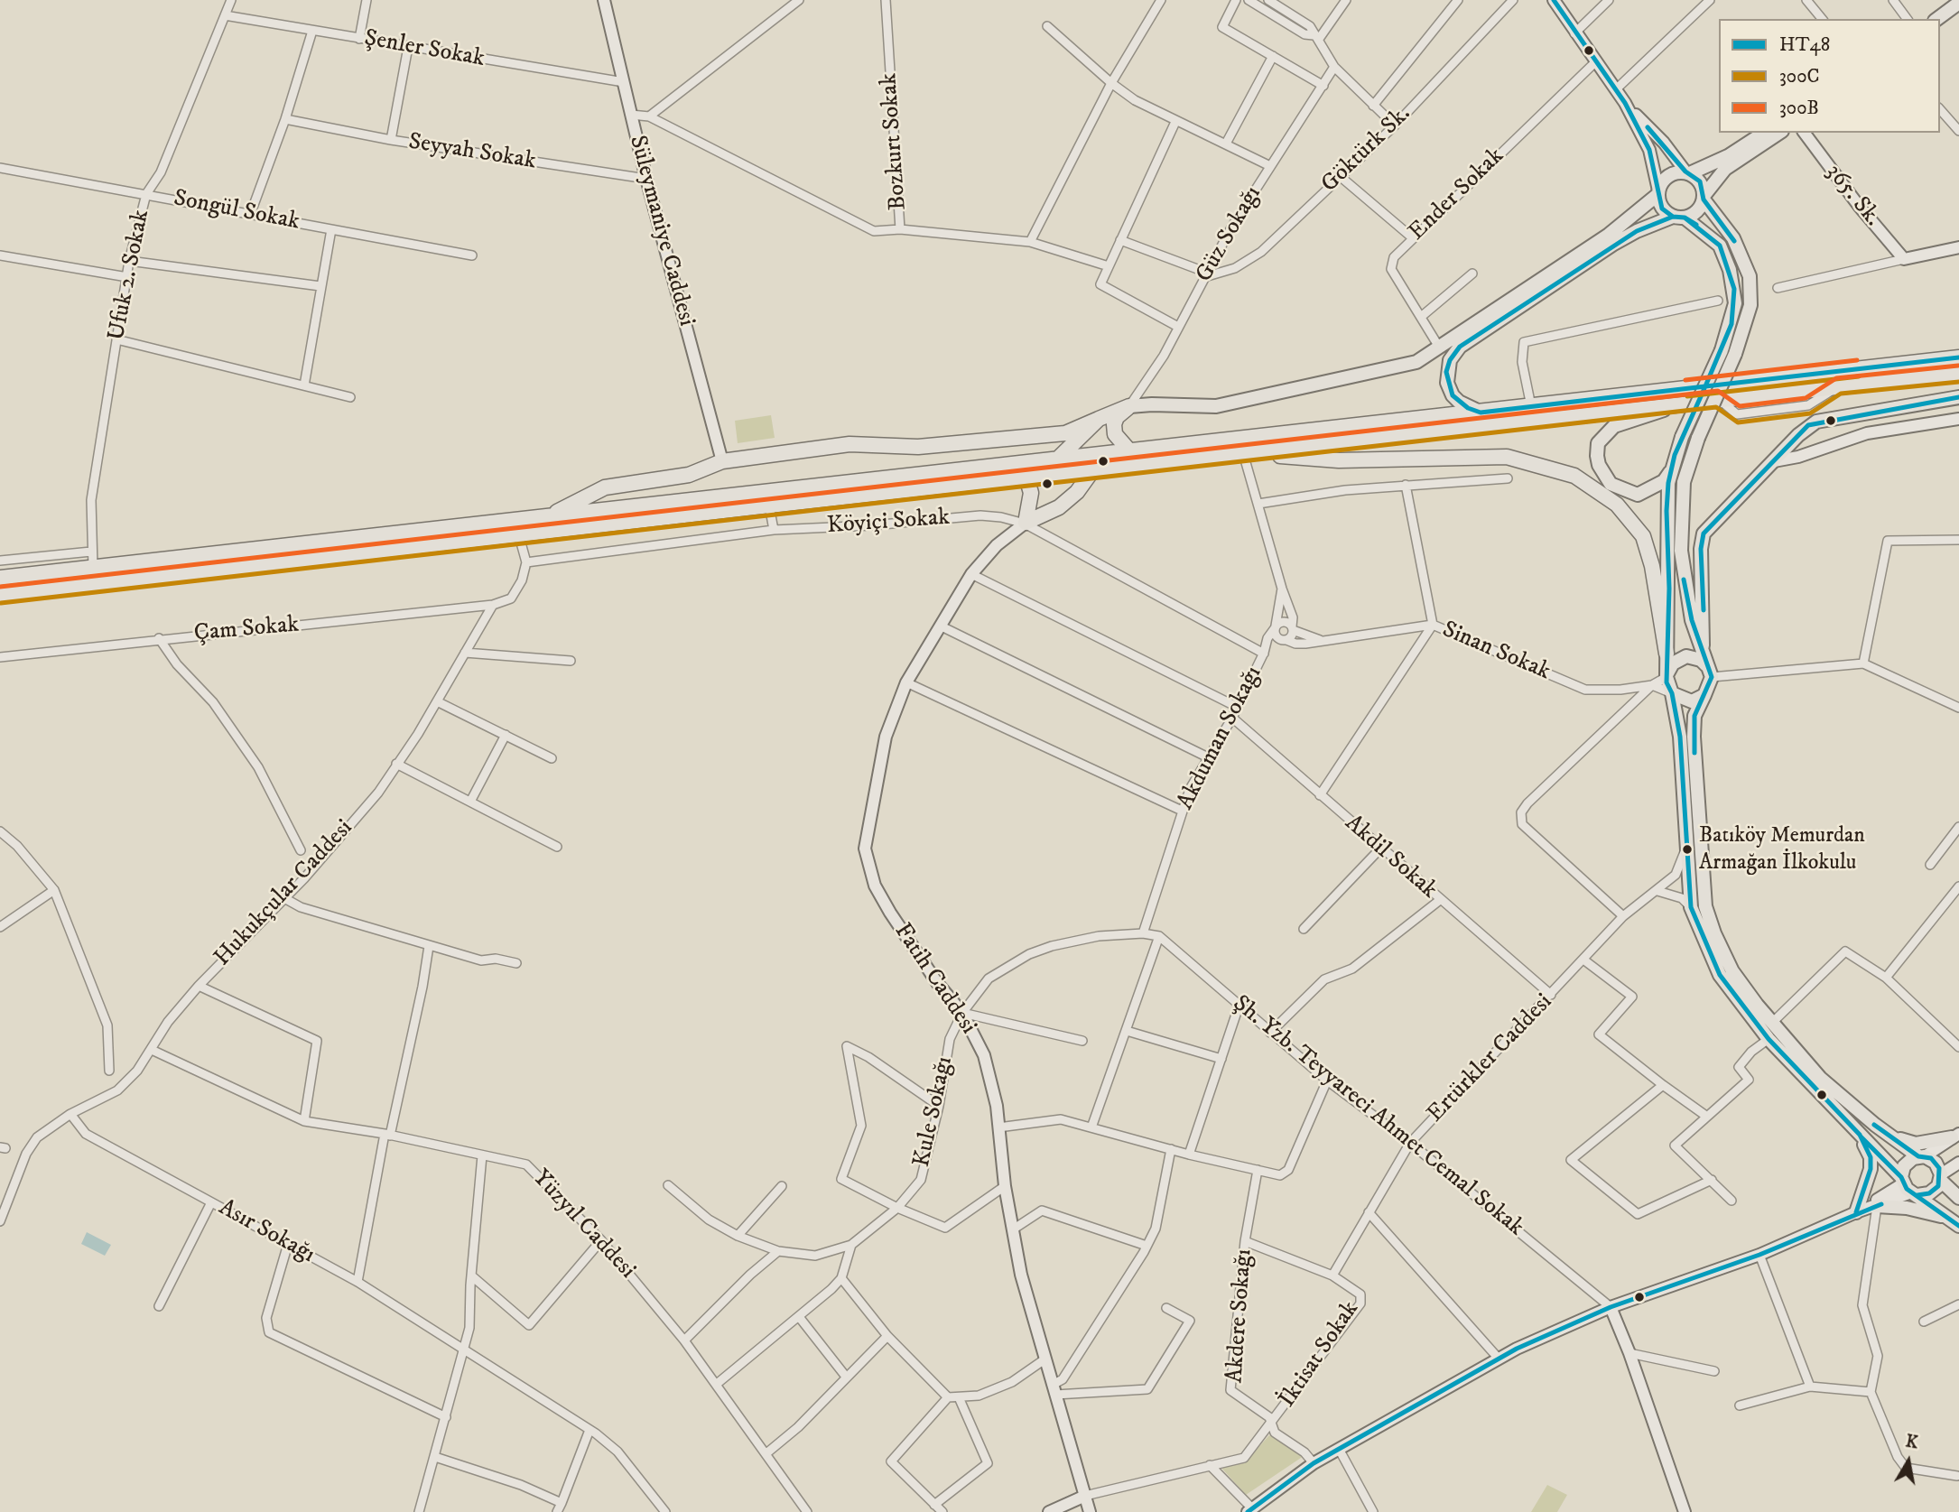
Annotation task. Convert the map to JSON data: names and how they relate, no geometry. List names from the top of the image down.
{
  "streets": {
    "main road": ["365. Sk.", "Süleymaniye Caddesi", "Fatih Caddesi"],
    "street": [
      "Şenler Sokak",
      "Bozkurt Sokak",
      "Göktürk Sk.",
      "Seyyah Sokak",
      "Ender Sokak",
      "Songül Sokak",
      "Güz Sokağı",
      "Ufuk 2. Sokak",
      "Köyiçi Sokak",
      "Çam Sokak",
      "Sinan Sokak",
      "Akduman Sokağı",
      "Akdil Sokak",
      "Hukukçular Caddesi",
      "Ertürkler Caddesi",
      "Kule Sokağı",
      "Şh. Yzb. Teyyareci Ahmet Cemal Sokak",
      "Yüzyıl Caddesi",
      "Asır Sokağı",
      "Akdere Sokağı",
      "İktisat Sokak"
    ]
  },
  "crossings": [
    ["Şenler Sokak", "Seyyah Sokak"],
    ["Şenler Sokak", "Süleymaniye Caddesi"],
    ["Şenler Sokak", "Ufuk 2. Sokak"],
    ["Göktürk Sk.", "Güz Sokağı"],
    ["Seyyah Sokak", "Süleymaniye Caddesi"],
    ["Songül Sokak", "Ufuk 2. Sokak"],
    ["Köyiçi Sokak", "Akduman Sokağı"],
    ["Köyiçi Sokak", "Hukukçular Caddesi"],
    ["Köyiçi Sokak", "Fatih Caddesi"],
    ["Çam Sokak", "Hukukçular Caddesi"],
    ["Sinan Sokak", "Akduman Sokağı"],
    ["Akduman Sokağı", "Akdil Sokak"],
    ["Akduman Sokağı", "Kule Sokağı"],
    ["Akdil Sokak", "Ertürkler Caddesi"],
    ["Hukukçular Caddesi", "Yüzyıl Caddesi"],
    ["Hukukçular Caddesi", "Asır Sokağı"],
    ["Fatih Caddesi", "Kule Sokağı"],
    ["Fatih Caddesi", "İktisat Sokak"],
    ["Ertürkler Caddesi", "Şh. Yzb. Teyyareci Ahmet Cemal Sokak"],
    ["Ertürkler Caddesi", "İktisat Sokak"],
    ["Akdere Sokağı", "İktisat Sokak"]
  ],
  "places": ["Batıköy Memurdan Armağan İlkokulu"],
  "lines": ["transit line HT48", "transit line 300B", "transit line 300C"],
  "legend": ["HT48", "300C", "300B"],
  "north": "top"
}
